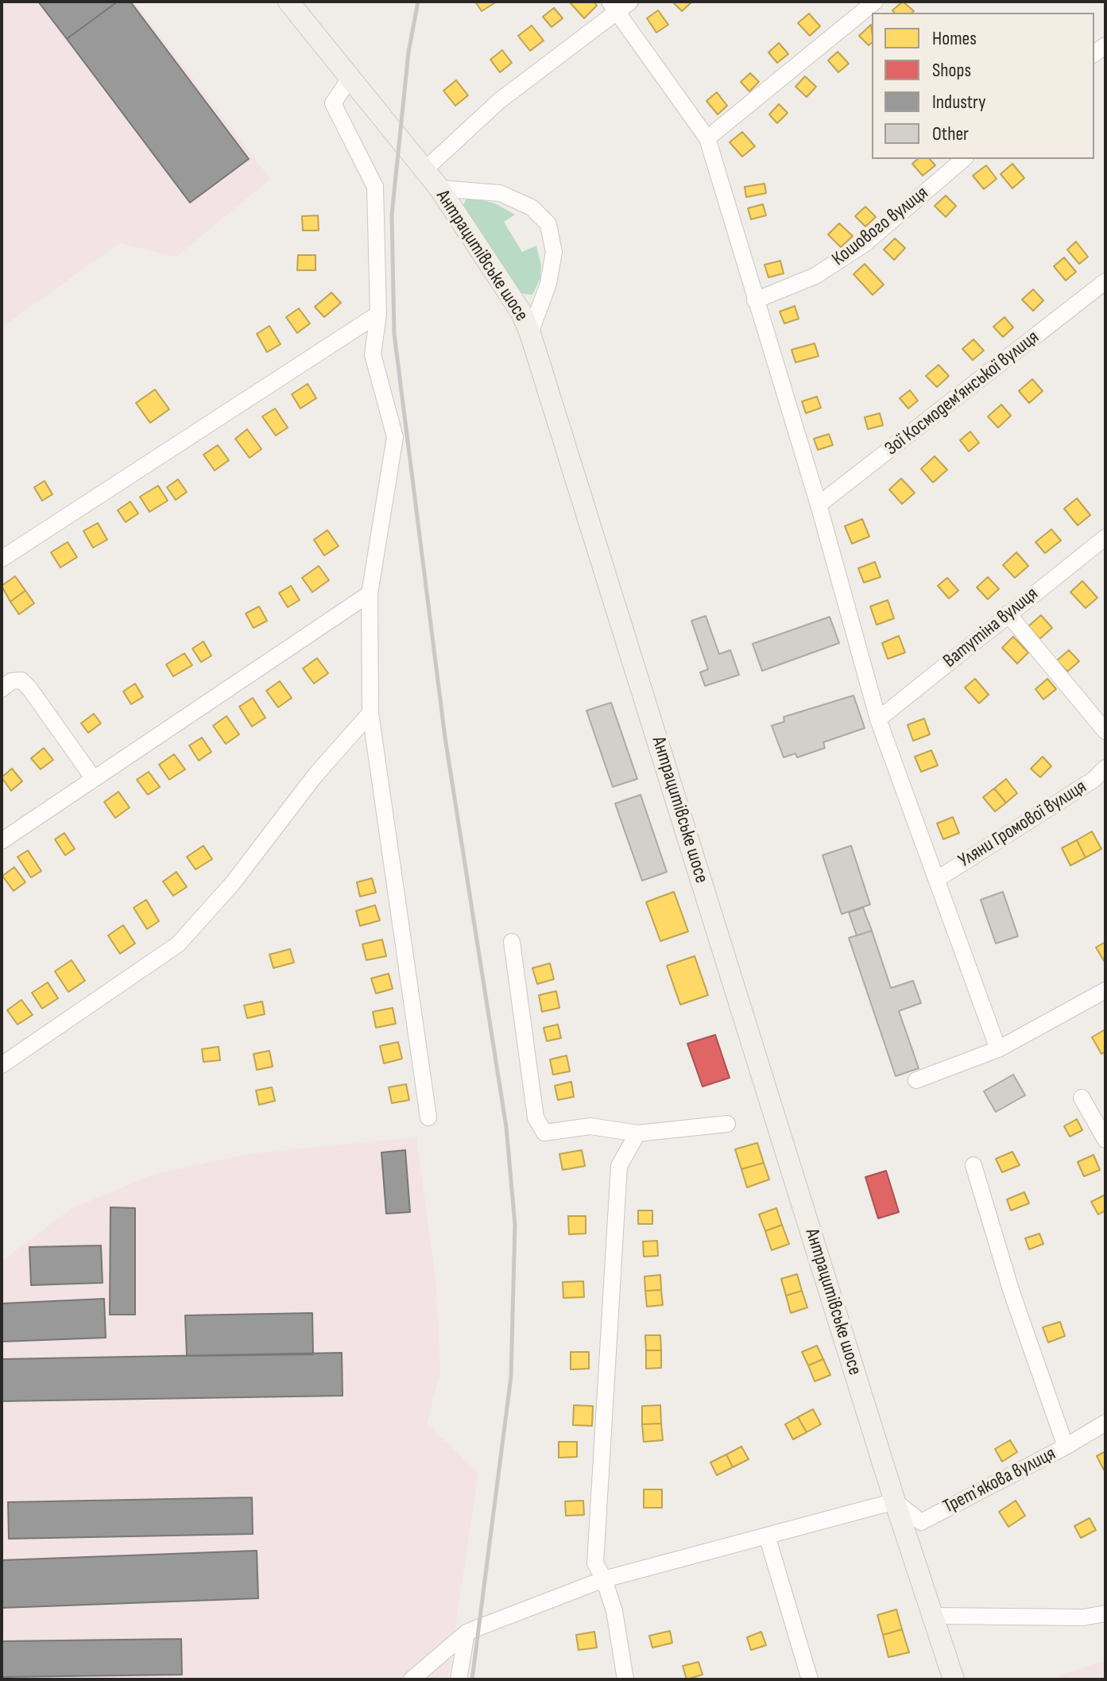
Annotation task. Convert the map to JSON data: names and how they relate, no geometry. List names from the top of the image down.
{
  "streets": {
    "main road": ["Антрацитівське шосе"],
    "street": [
      "Кошового вулиця",
      "Зої Космодем’янської вулиця",
      "Ватутіна вулиця",
      "Уляни Громової вулиця",
      "Третʼякова вулиця"
    ]
  },
  "crossings": [
    ["Антрацитівське шосе", "Третʼякова вулиця"]
  ],
  "legend": [
    "Homes",
    "Shops",
    "Industry",
    "Other"
  ]
}
